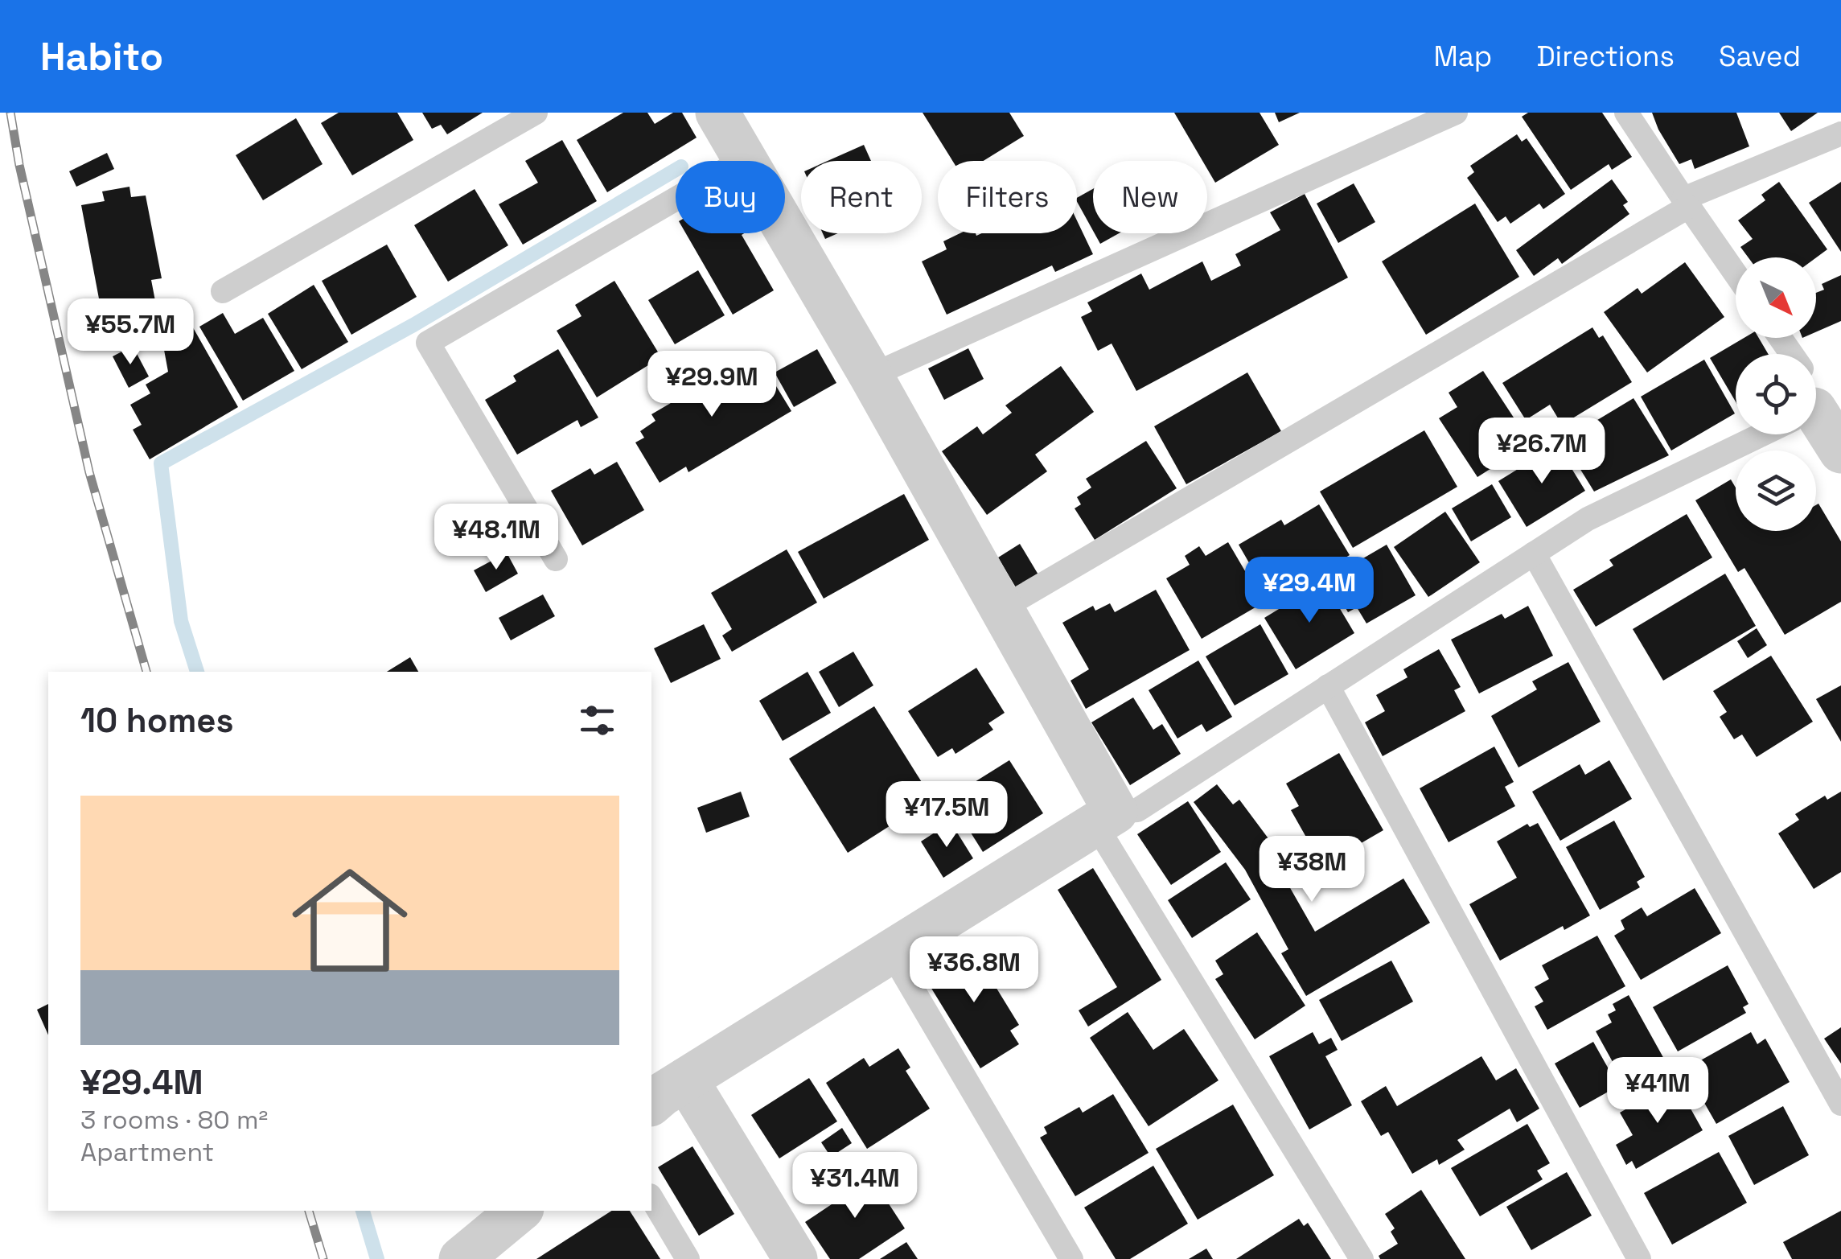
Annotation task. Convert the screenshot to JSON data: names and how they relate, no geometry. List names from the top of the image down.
{
  "north": "bottom right",
  "page": {
    "header": "Habito",
    "nav": ["Map", "Directions", "Saved"],
    "chip": [
      "Buy",
      "Rent",
      "Filters",
      "New"
    ],
    "price": [
      "¥55.7M",
      "¥29.9M",
      "¥26.7M",
      "¥48.1M",
      "¥29.4M",
      "¥17.5M",
      "¥38M",
      "¥36.8M",
      "¥41M",
      "¥31.4M"
    ],
    "heading": "10 homes",
    "list": [
      {
        "name": "¥29.4M",
        "note": "3 rooms · 80 m² · Apartment"
      }
    ]
  }
}
